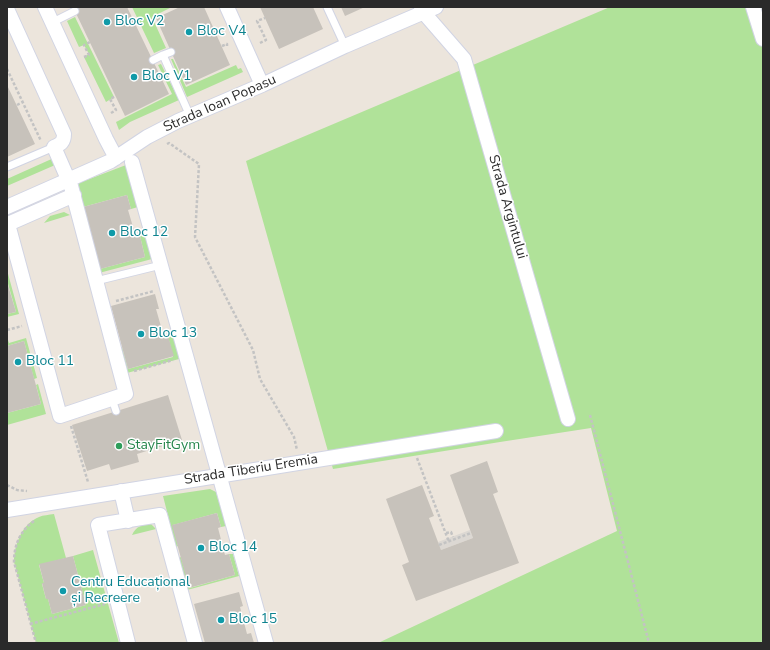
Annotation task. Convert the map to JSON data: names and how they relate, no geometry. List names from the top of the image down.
{
  "streets": {
    "street": ["Strada Ioan Popasu", "Strada Argintului", "Strada Tiberiu Eremia"]
  },
  "crossings": [
    ["Strada Ioan Popasu", "Strada Argintului"]
  ],
  "places": [
    "Bloc V2",
    "Bloc V4",
    "Bloc V1",
    "Bloc 12",
    "Bloc 13",
    "Bloc 11",
    "StayFitGym",
    "Bloc 14",
    "Centru Educațional și Recreere",
    "Bloc 15"
  ]
}
